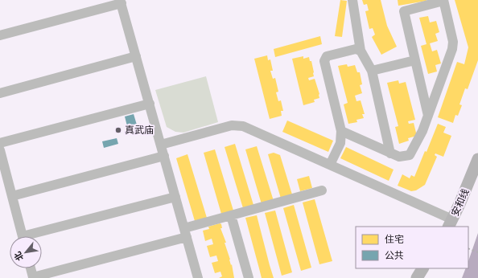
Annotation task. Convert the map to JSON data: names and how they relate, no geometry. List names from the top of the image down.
{
  "streets": {
    "main road": ["安和线"]
  },
  "places": ["真武庙"],
  "legend": ["住宅", "公共"],
  "north": "bottom left"
}
